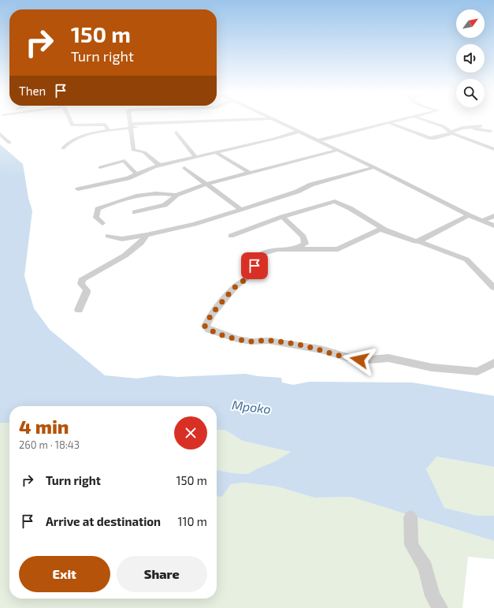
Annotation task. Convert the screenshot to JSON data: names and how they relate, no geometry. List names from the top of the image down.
{
  "water": ["Mpoko"],
  "north": "top right",
  "page": {
    "turn": ["150 m", "Turn right"],
    "then": "Then",
    "heading": ["4 min", "260 m · 18:43"],
    "list": [
      {
        "name": "Turn right",
        "value": "150 m"
      },
      {
        "name": "Arrive at destination",
        "value": "110 m"
      }
    ],
    "buttons": ["Exit", "Share"]
  }
}
